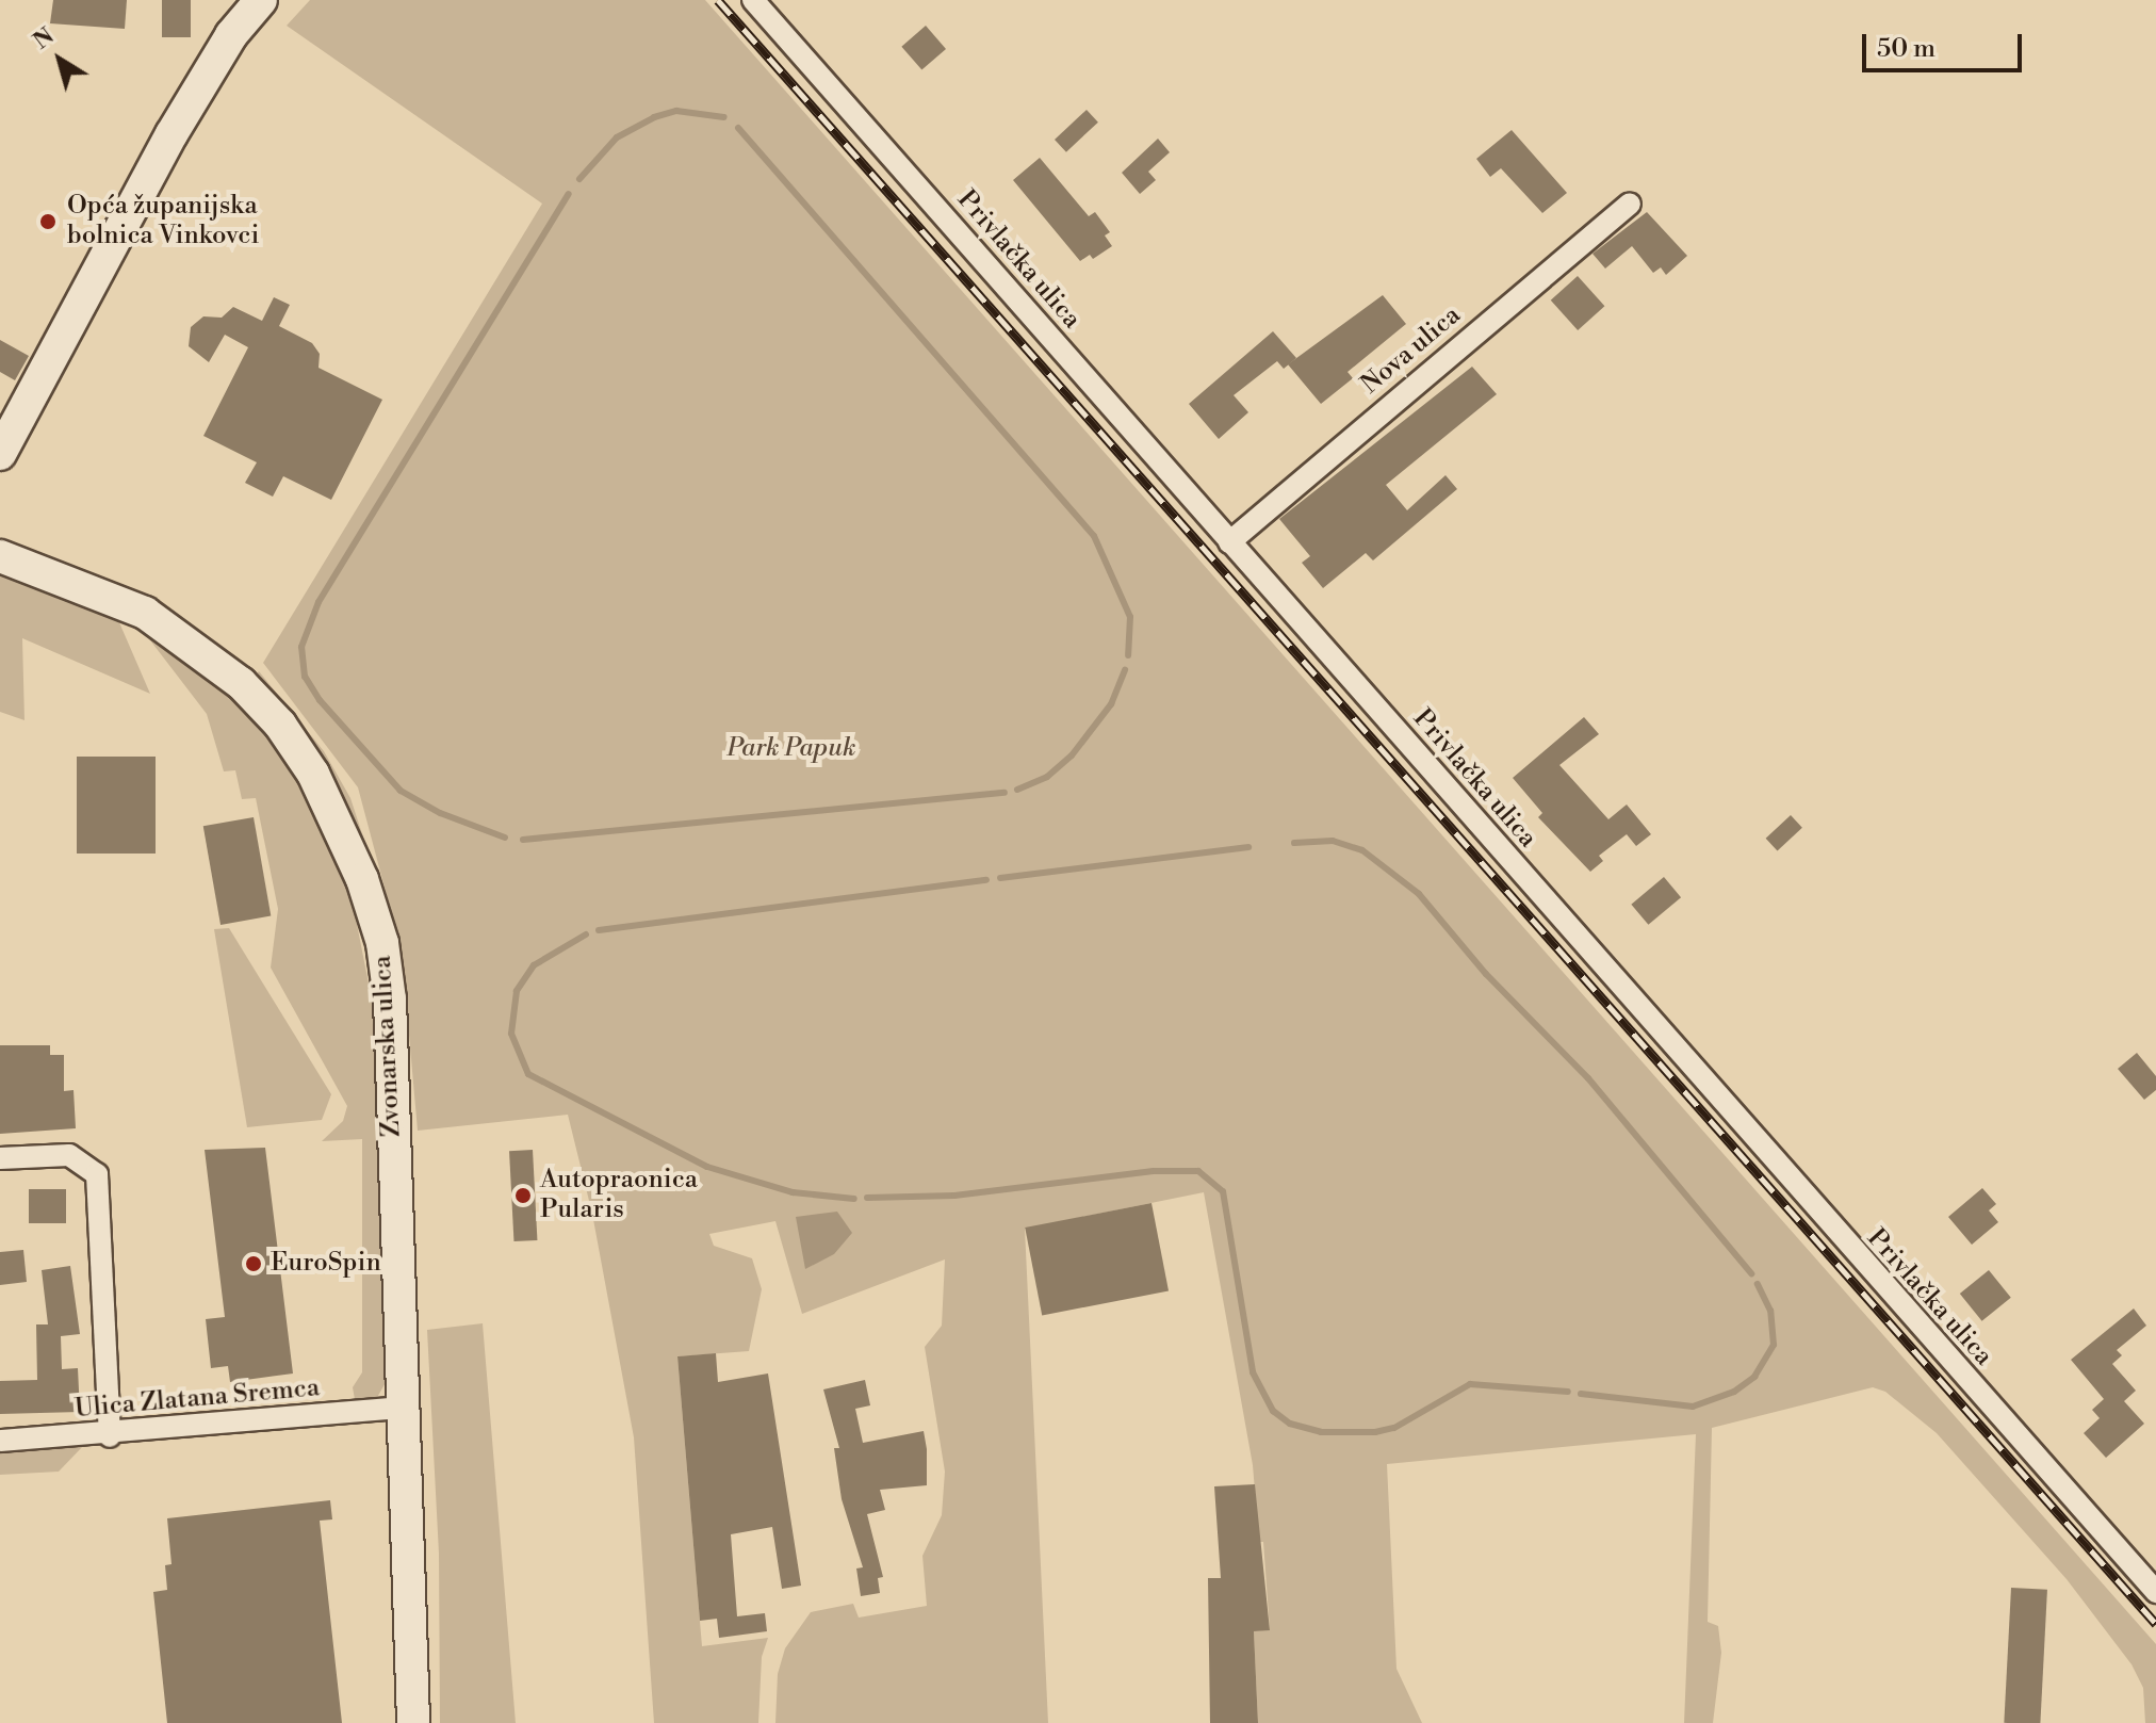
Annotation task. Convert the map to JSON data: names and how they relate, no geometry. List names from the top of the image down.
{
  "streets": {
    "main road": ["Zvonarska ulica"],
    "street": ["Privlačka ulica", "Nova ulica", "Ulica Zlatana Sremca"]
  },
  "crossings": [
    ["Privlačka ulica", "Nova ulica"],
    ["Zvonarska ulica", "Ulica Zlatana Sremca"]
  ],
  "parks": ["Park Papuk"],
  "places": ["Opća županijska bolnica Vinkovci", "Autopraonica Pularis", "EuroSpin"],
  "scale_bar": "50 m",
  "north": "top left"
}
